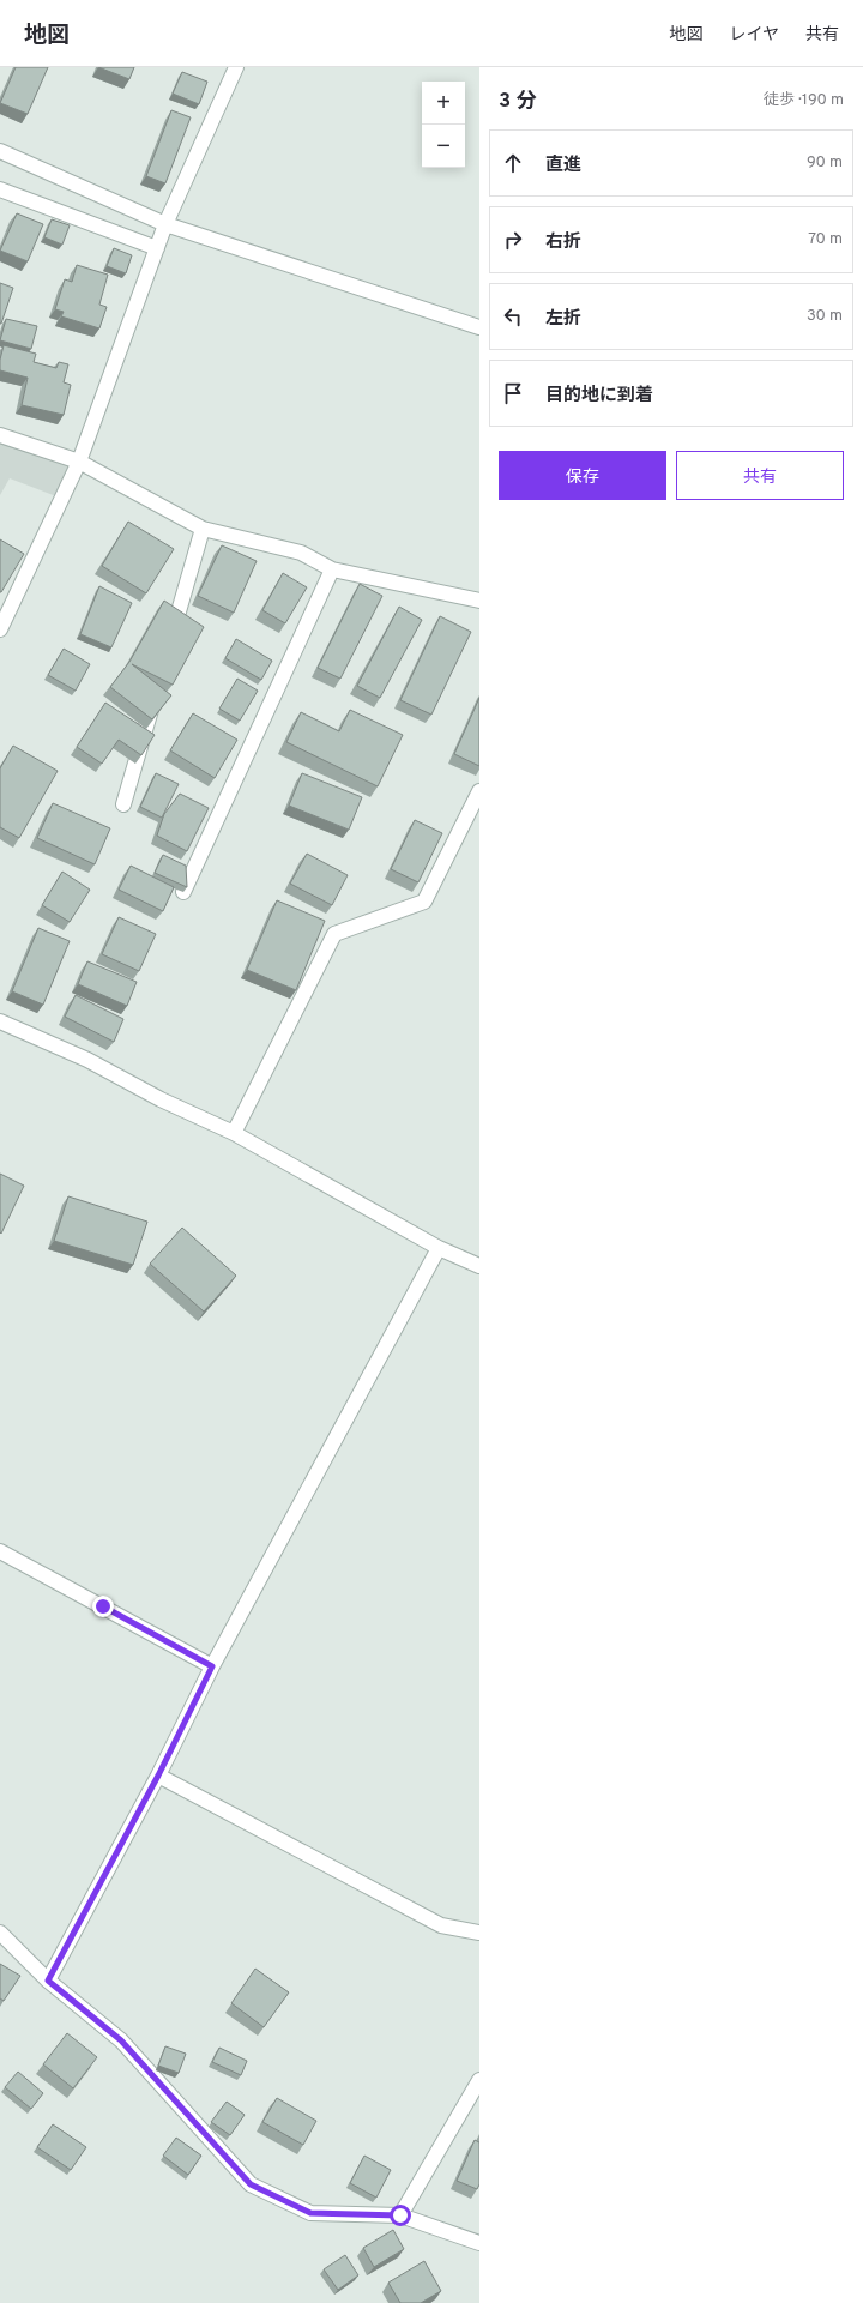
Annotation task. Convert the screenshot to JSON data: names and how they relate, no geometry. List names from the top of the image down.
{
  "page": {
    "header": "地図",
    "nav": ["地図", "レイヤ", "共有"],
    "heading": ["3 分", "徒歩 · 190 m"],
    "map_buttons": ["+", "−"],
    "list": [
      ["直進", "90 m"],
      ["右折", "70 m"],
      ["左折", "30 m"],
      "目的地に到着"
    ],
    "buttons": ["保存", "共有"]
  }
}
